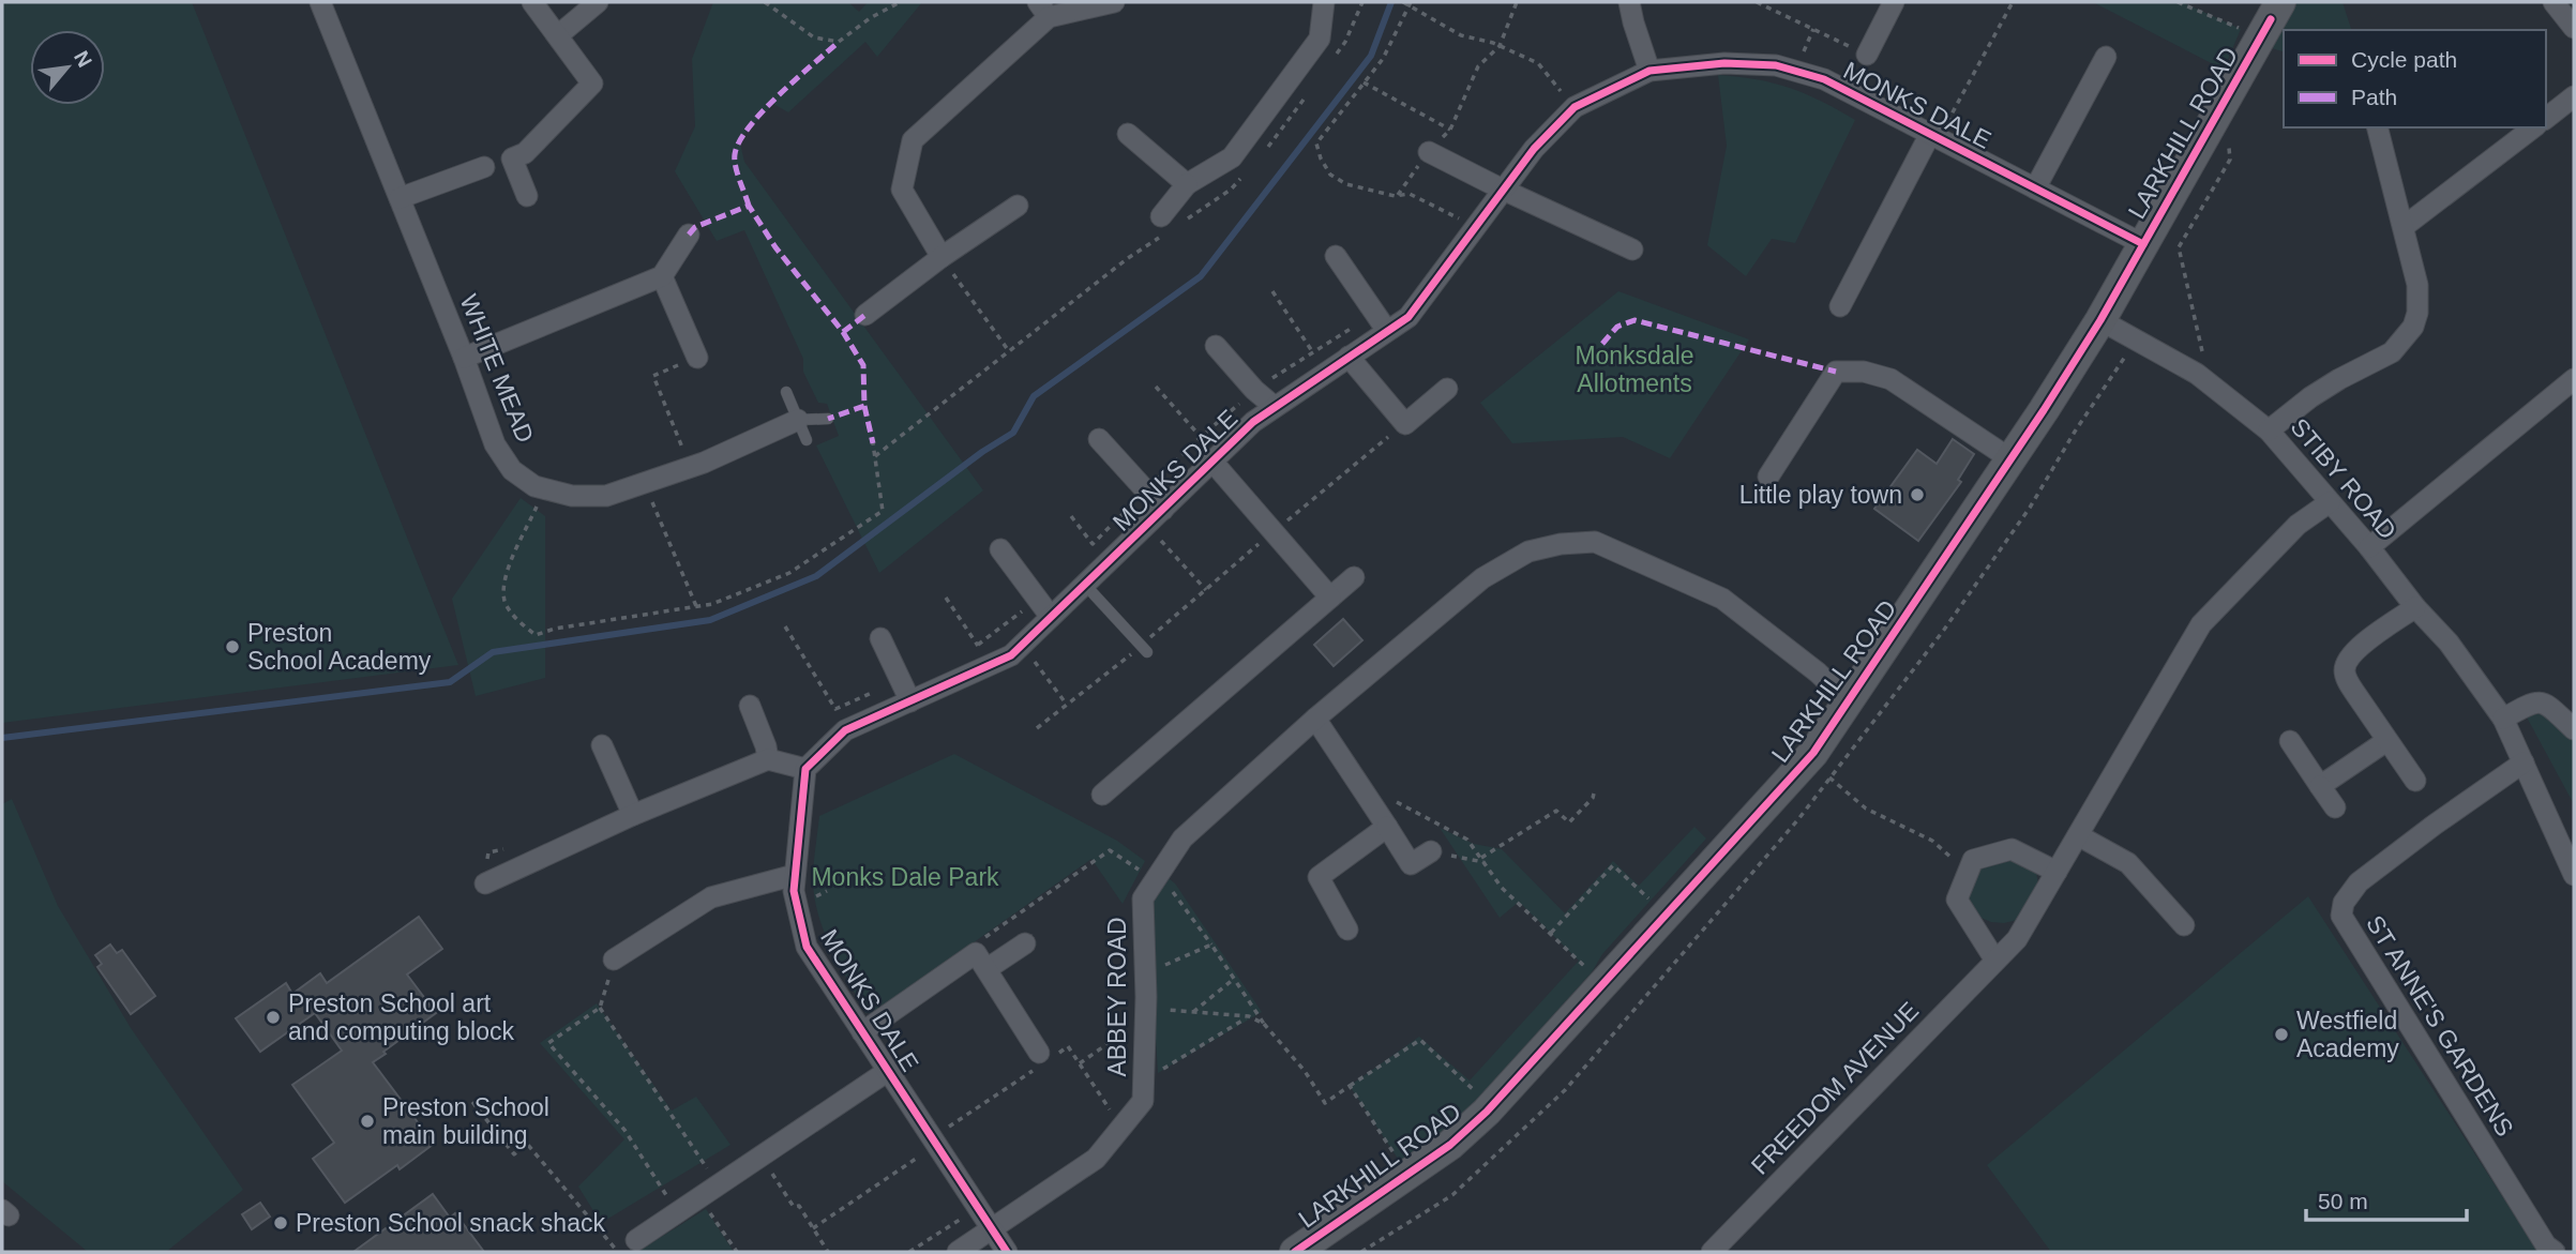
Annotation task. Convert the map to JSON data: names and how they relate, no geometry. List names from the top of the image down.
{
  "streets": {
    "street": [
      "MONKS DALE",
      "LARKHILL ROAD",
      "WHITE MEAD",
      "STIBY ROAD",
      "ABBEY ROAD",
      "ST ANNE'S GARDENS",
      "FREEDOM AVENUE"
    ]
  },
  "crossings": [
    ["MONKS DALE", "LARKHILL ROAD"],
    ["MONKS DALE", "ABBEY ROAD"],
    ["LARKHILL ROAD", "STIBY ROAD"],
    ["LARKHILL ROAD", "ABBEY ROAD"],
    ["STIBY ROAD", "ST ANNE'S GARDENS"],
    ["STIBY ROAD", "FREEDOM AVENUE"]
  ],
  "parks": ["Monksdale Allotments", "Monks Dale Park"],
  "places": [
    "Little play town",
    "Preston School Academy",
    "Preston School art and computing block",
    "Westfield Academy",
    "Preston School main building",
    "Preston School snack shack"
  ],
  "legend": ["Cycle path", "Path"],
  "scale_bar": "50 m",
  "north": "top right"
}
